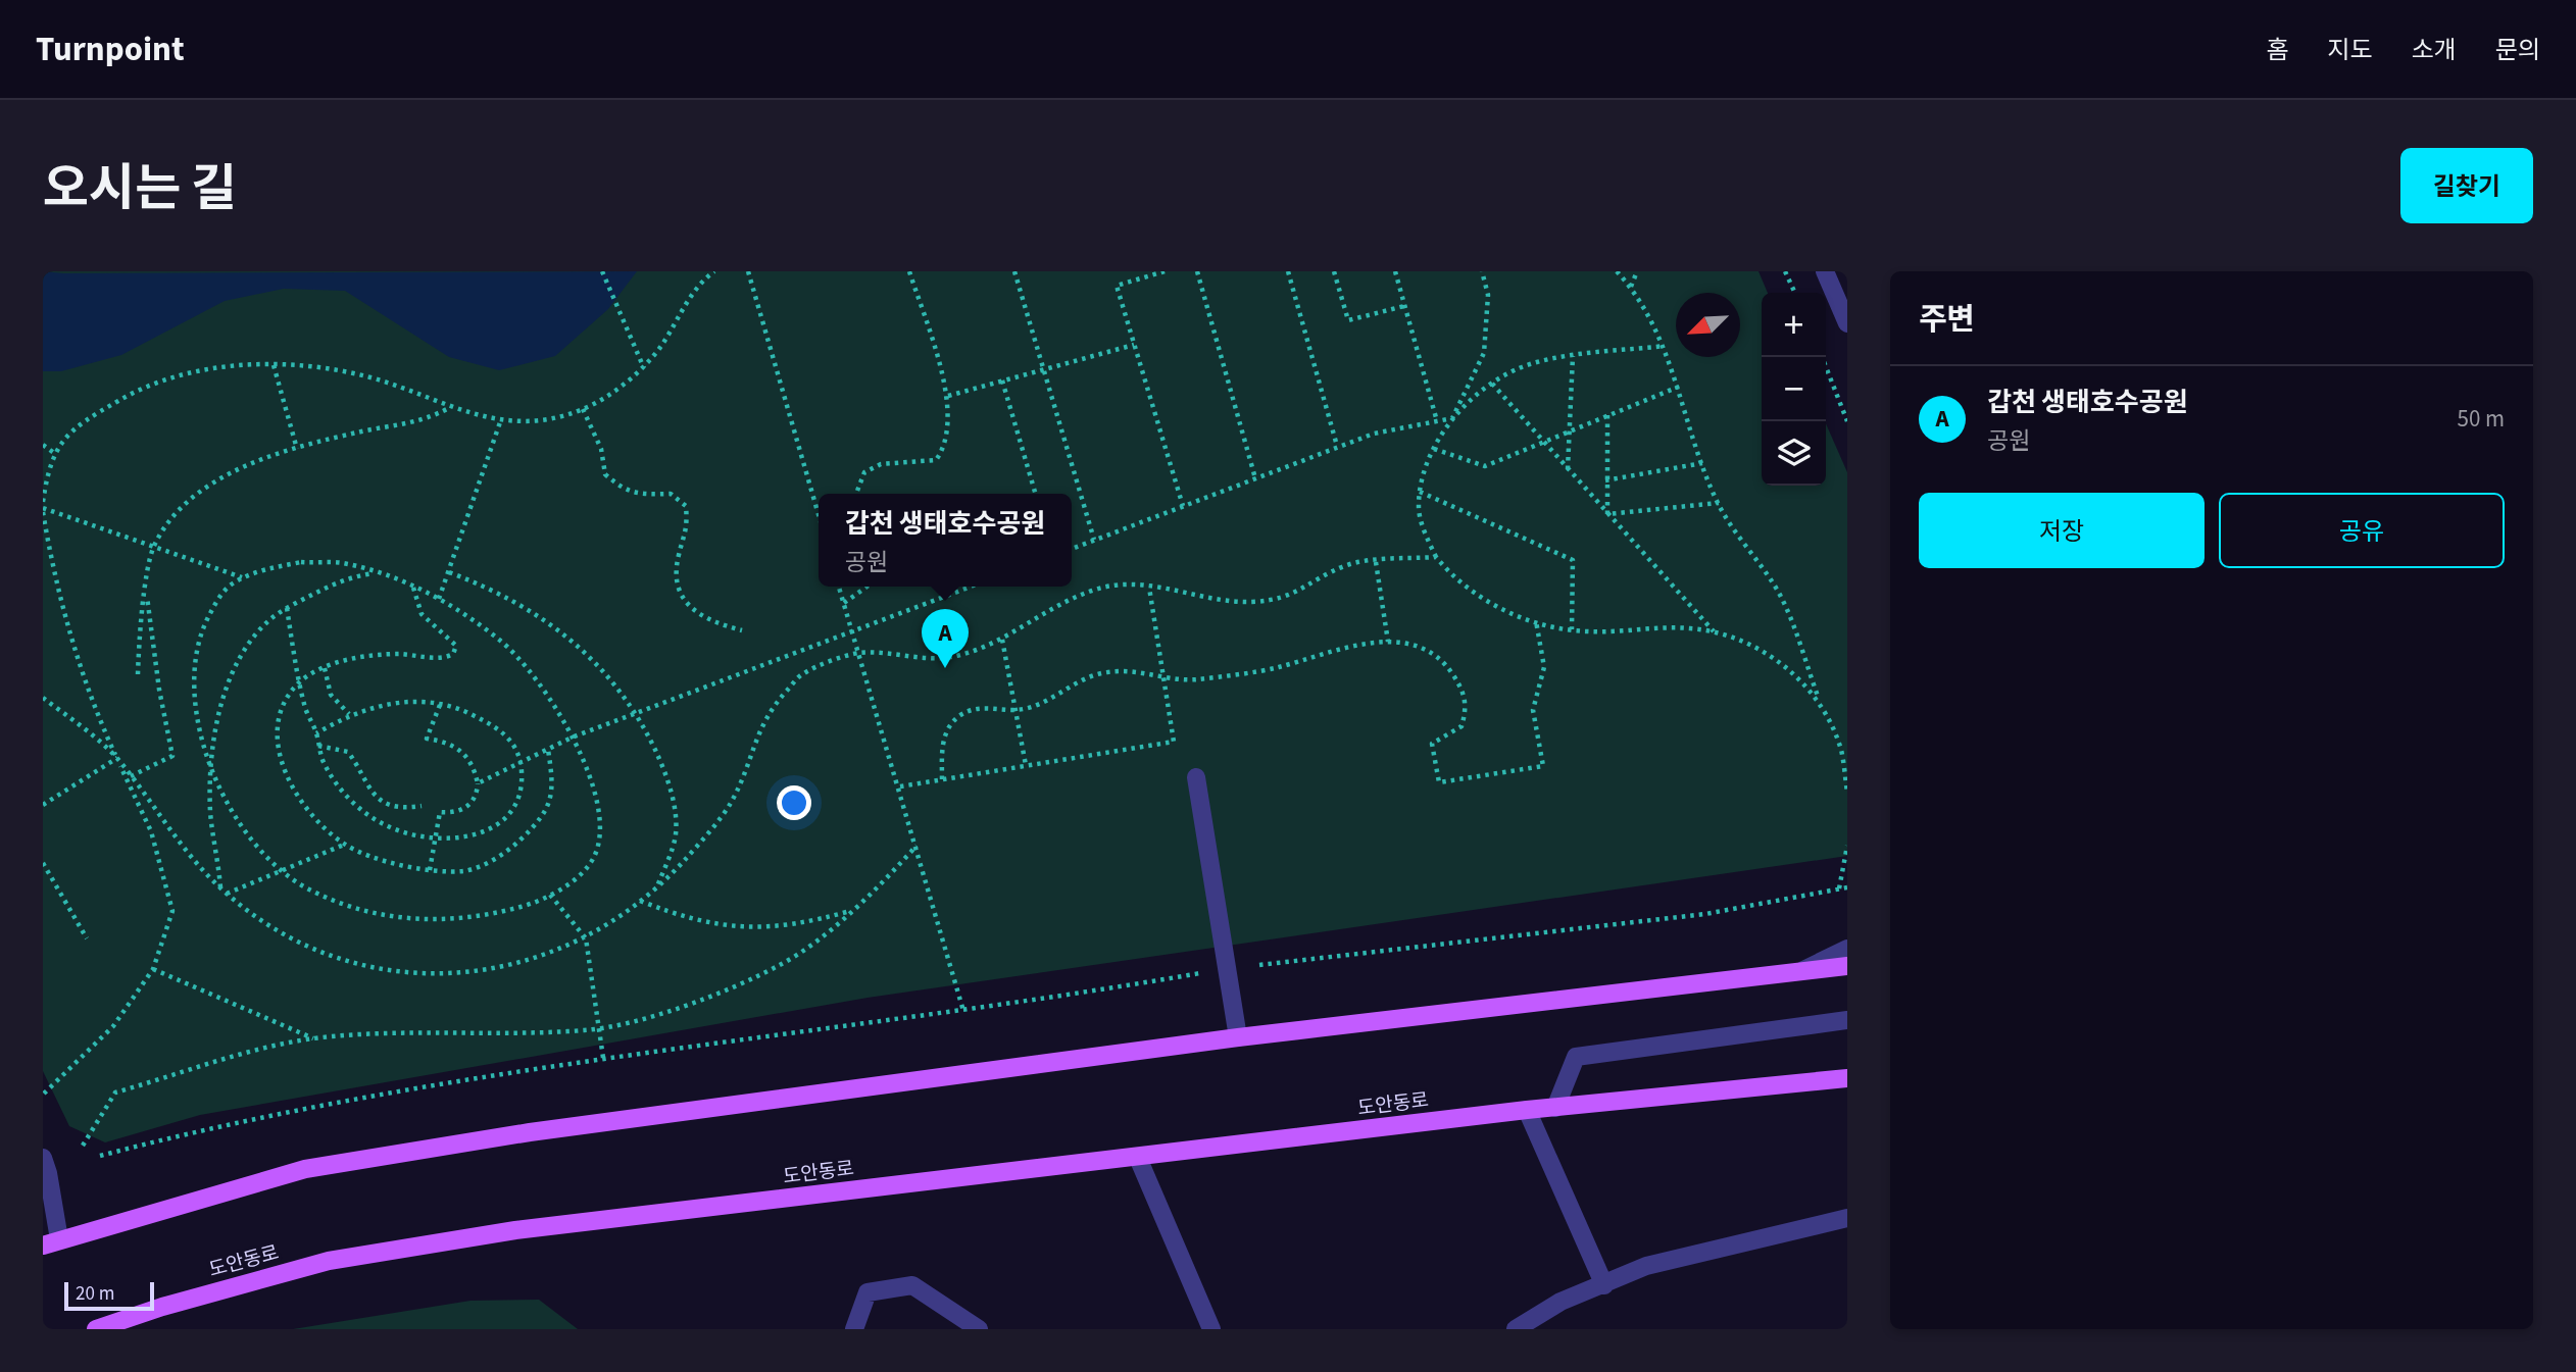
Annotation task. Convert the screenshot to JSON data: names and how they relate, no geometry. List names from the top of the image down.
{
  "streets": {
    "main road": ["도안동로"]
  },
  "scale_bar": "20 m",
  "north": "bottom left",
  "page": {
    "header": "Turnpoint",
    "nav": [
      "홈",
      "지도",
      "소개",
      "문의"
    ],
    "title": "오시는 길",
    "buttons": [
      "길찾기",
      ["저장", "공유"]
    ],
    "heading": "주변",
    "map_buttons": ["+", "−"],
    "list": [
      {
        "mark": "A",
        "name": "갑천 생태호수공원",
        "note": "공원",
        "value": "50 m"
      }
    ],
    "popup": ["갑천 생태호수공원", "공원"],
    "pins": "A",
    "scale": "20 m"
  }
}
